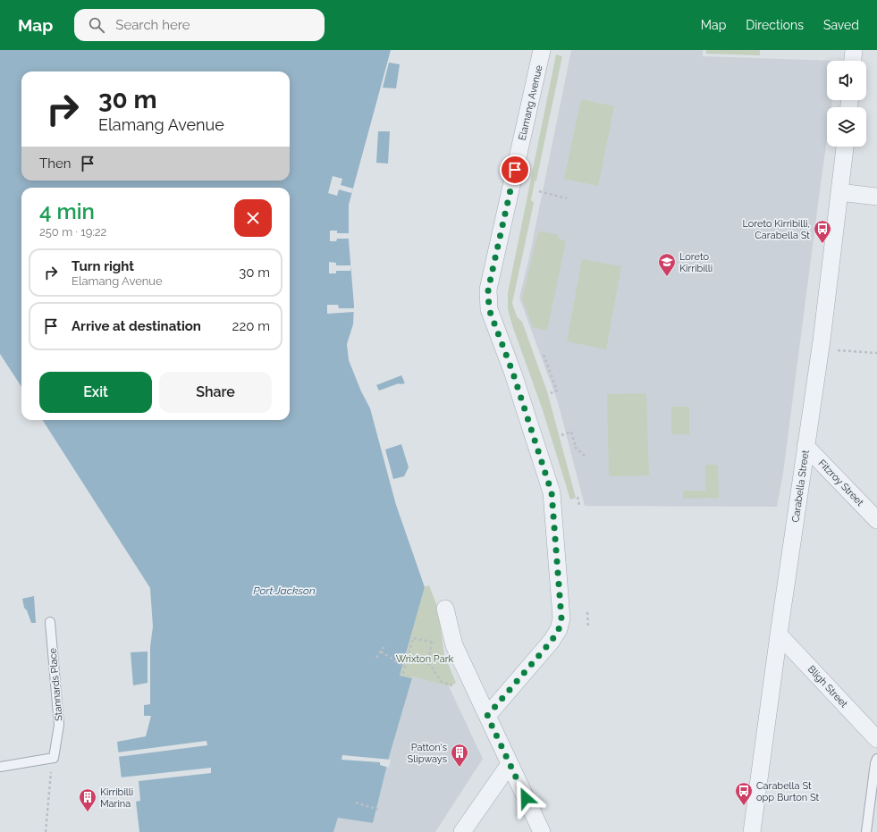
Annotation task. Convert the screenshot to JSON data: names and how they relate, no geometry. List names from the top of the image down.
{
  "streets": {
    "street": [
      "Elamang Avenue",
      "Fitzroy Street",
      "Carabella Street",
      "Bligh Street"
    ],
    "lane": ["Stannards Place"]
  },
  "crossings": [
    ["Fitzroy Street", "Carabella Street"],
    ["Carabella Street", "Bligh Street"]
  ],
  "water": ["Port Jackson"],
  "parks": ["Wrixton Park"],
  "places": {
    "bus stop": ["Loreto Kirribilli, Carabella St", "Carabella St opp Burton St"],
    "school or university": ["Loreto Kirribilli"],
    "building": ["Patton's Slipways", "Kirribilli Marina"]
  },
  "page": {
    "header": "Map",
    "search": "Search here",
    "nav": ["Map", "Directions", "Saved"],
    "turn": ["30 m", "Elamang Avenue"],
    "then": "Then",
    "heading": ["4 min", "250 m · 19:22"],
    "list": [
      {
        "name": "Turn right",
        "note": "Elamang Avenue",
        "value": "30 m"
      },
      {
        "name": "Arrive at destination",
        "value": "220 m"
      }
    ],
    "buttons": ["Exit", "Share"]
  }
}
